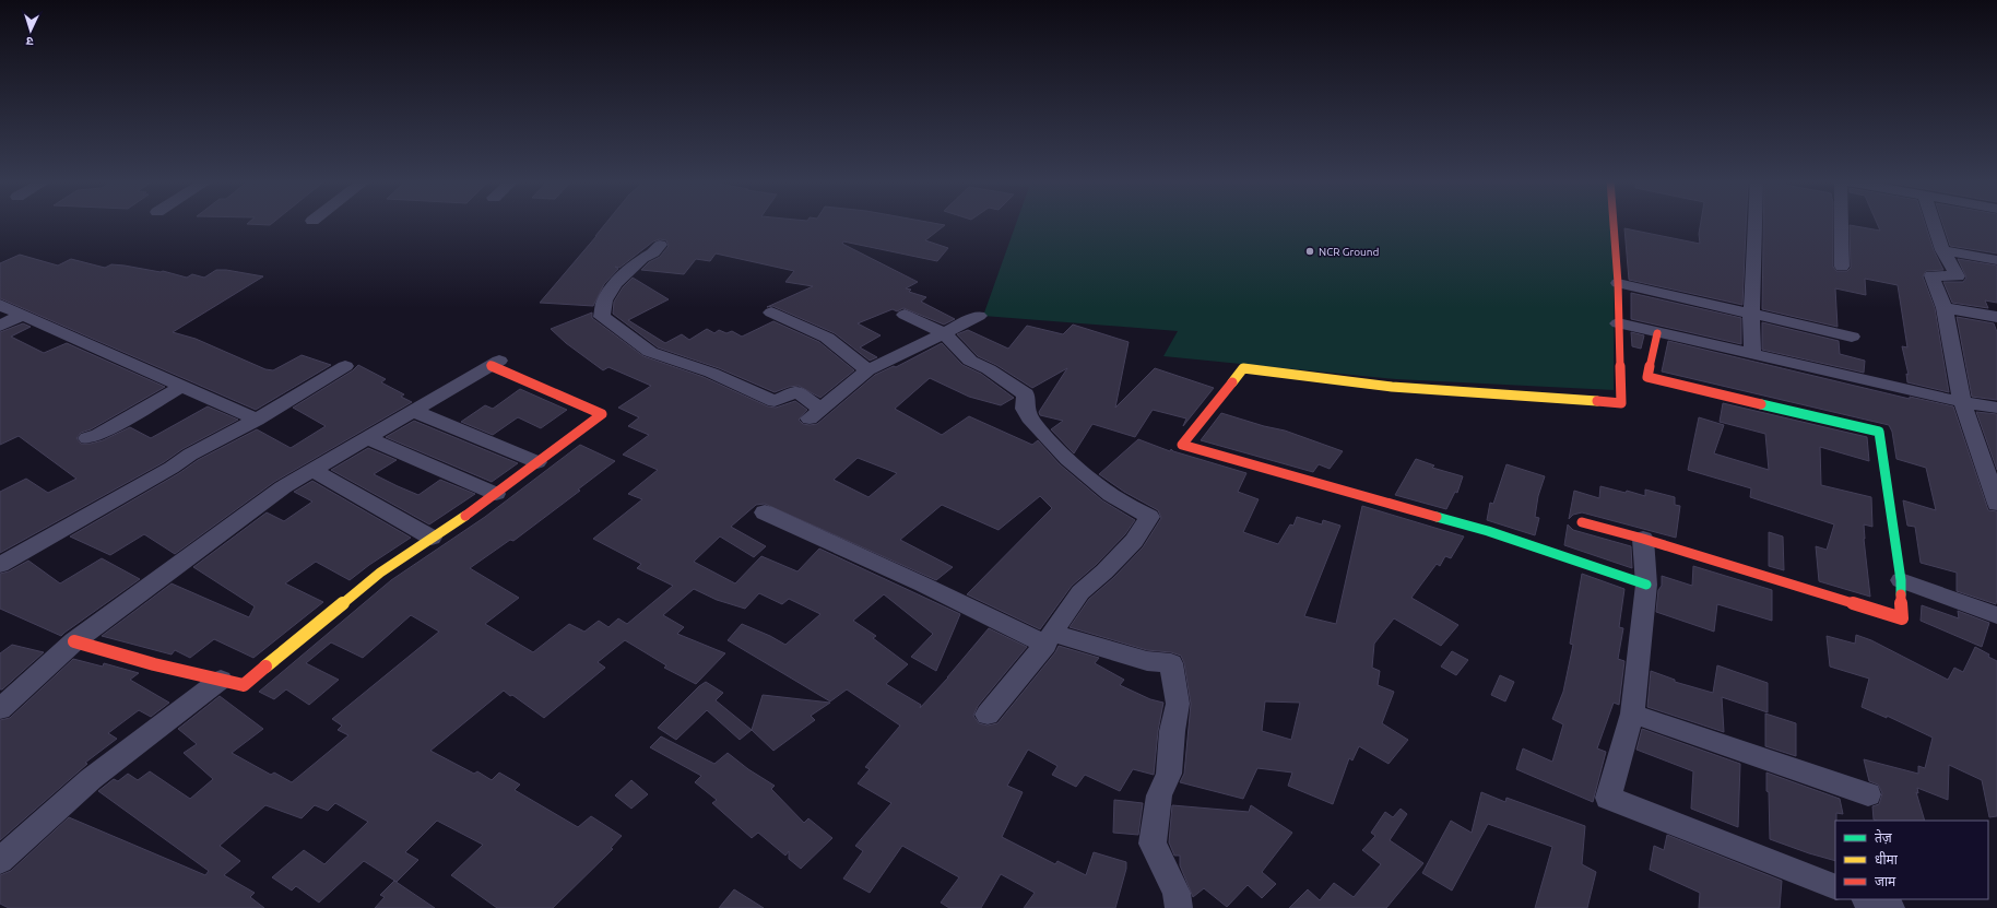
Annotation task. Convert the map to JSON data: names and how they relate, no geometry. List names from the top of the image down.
{
  "places": ["NCR Ground"],
  "legend": ["तेज़", "धीमा", "जाम"],
  "north": "bottom"
}
